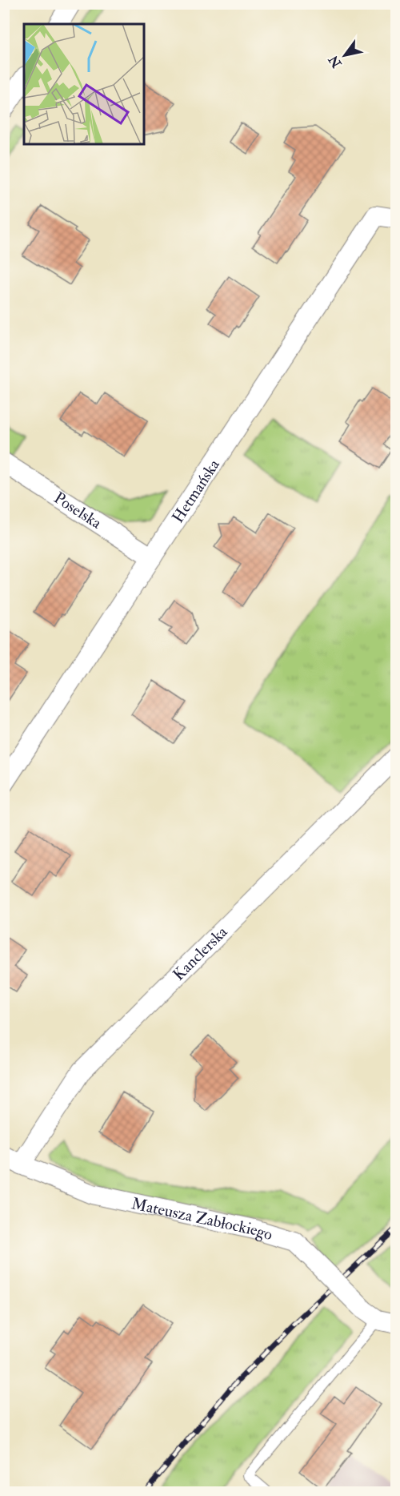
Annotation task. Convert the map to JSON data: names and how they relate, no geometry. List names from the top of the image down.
{
  "streets": {
    "street": [
      "Hetmańska",
      "Poselska",
      "Kanclerska",
      "Mateusza Zabłockiego"
    ]
  },
  "crossings": [
    ["Hetmańska", "Poselska"],
    ["Kanclerska", "Mateusza Zabłockiego"]
  ],
  "north": "bottom left"
}
